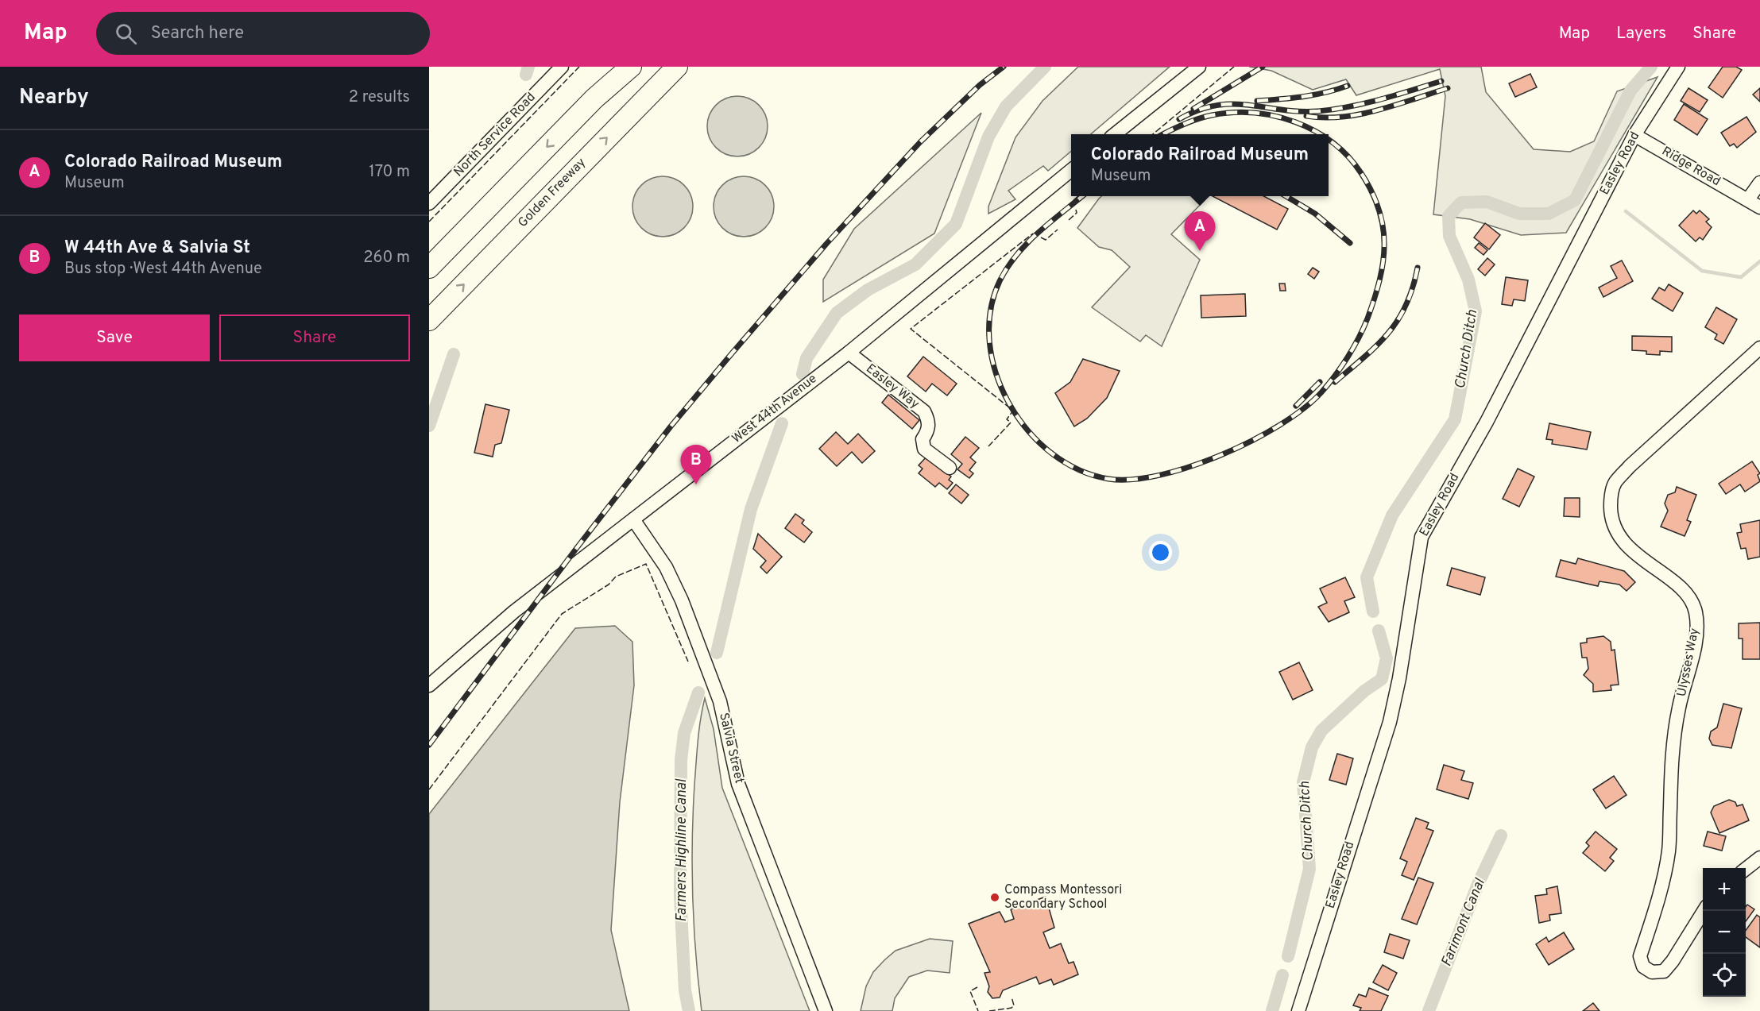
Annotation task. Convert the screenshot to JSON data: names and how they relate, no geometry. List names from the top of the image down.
{
  "streets": {
    "highway": ["Golden Freeway"],
    "street": [
      "North Service Road",
      "Easley Road",
      "Ridge Road",
      "Easley Way",
      "West 44th Avenue",
      "Ulysses Way",
      "Salvia Street"
    ]
  },
  "crossings": [
    ["Easley Road", "Ridge Road"],
    ["Easley Way", "West 44th Avenue"],
    ["West 44th Avenue", "Salvia Street"]
  ],
  "water": ["Church Ditch", "Farmers Highline Canal", "Farimont Canal"],
  "places": ["Compass Montessori Secondary School"],
  "page": {
    "header": "Map",
    "search": "Search here",
    "nav": ["Map", "Layers", "Share"],
    "heading": ["Nearby", "2 results"],
    "list": [
      {
        "mark": "A",
        "name": "Colorado Railroad Museum",
        "note": "Museum",
        "value": "170 m"
      },
      {
        "mark": "B",
        "name": "W 44th Ave & Salvia St",
        "note": "Bus stop · West 44th Avenue",
        "value": "260 m"
      }
    ],
    "popup": ["Colorado Railroad Museum", "Museum"],
    "pins": ["A", "B"],
    "buttons": ["Save", "Share"],
    "map_buttons": ["+", "−"]
  }
}
